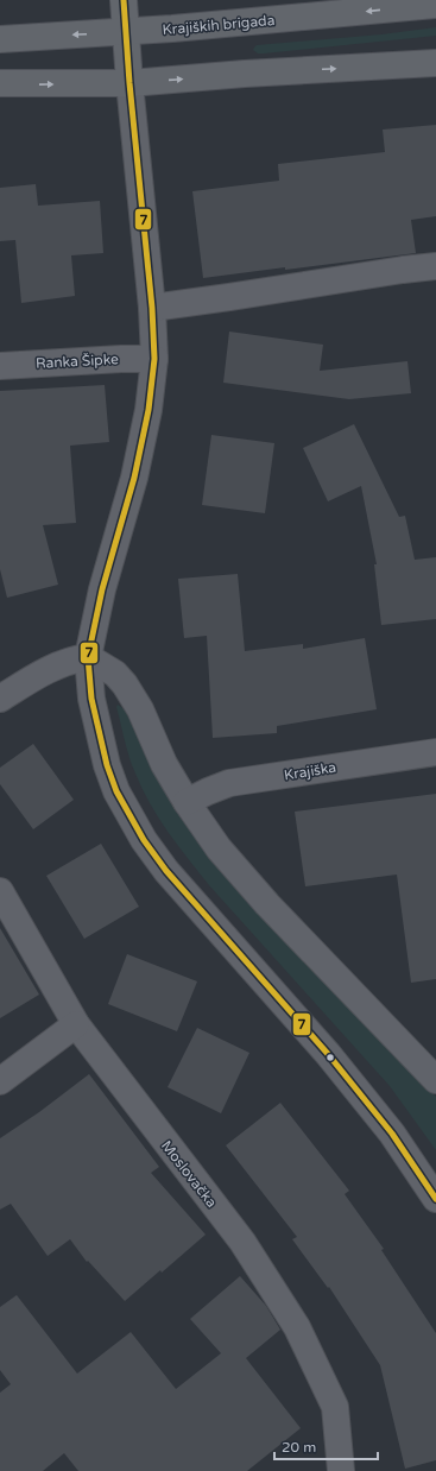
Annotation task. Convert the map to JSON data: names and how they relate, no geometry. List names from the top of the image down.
{
  "streets": {
    "main road": ["Krajiških brigada"],
    "street": ["Ranka Šipke", "Krajiška", "Moslovačka"]
  },
  "lines": ["transit line 7"],
  "scale_bar": "20 m"
}
